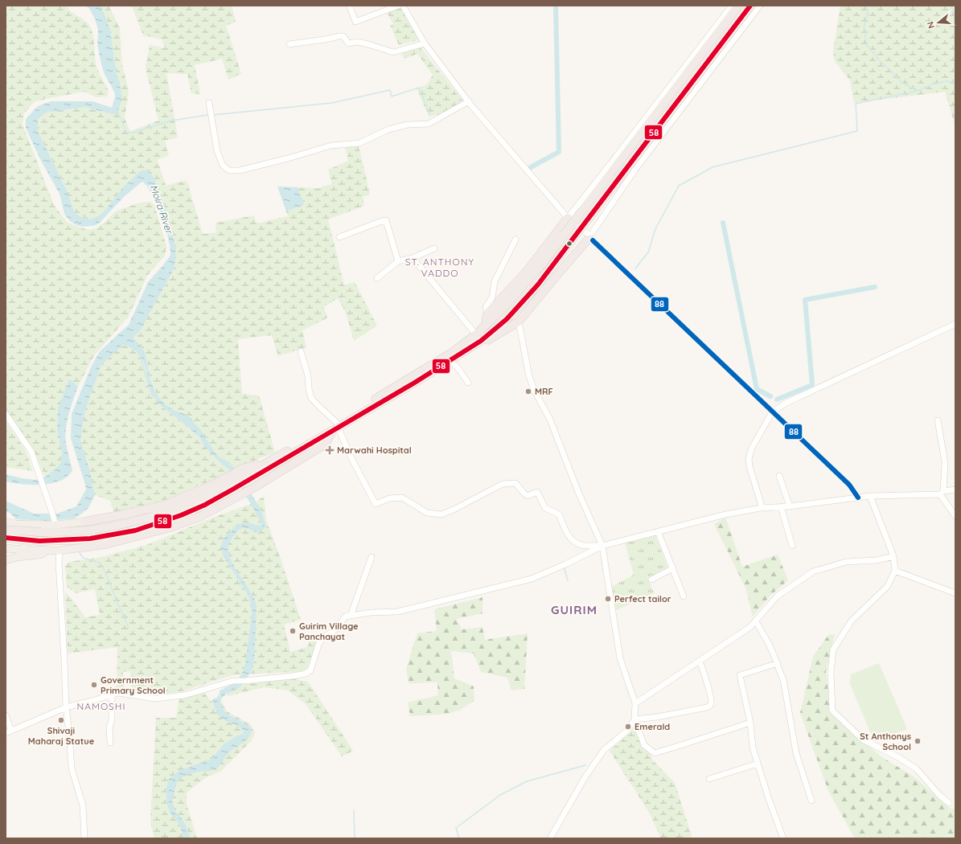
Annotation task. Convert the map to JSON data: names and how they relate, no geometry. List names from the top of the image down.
{
  "districts": ["ST. ANTHONY VADDO", "GUIRIM", "NAMOSHI"],
  "water": ["Moira River"],
  "places": {
    "other": [
      "MRF",
      "Perfect tailor",
      "Guirim Village Panchayat",
      "Government Primary School",
      "Shivaji Maharaj Statue",
      "Emerald",
      "St Anthonys School"
    ],
    "health": ["Marwahi Hospital"]
  },
  "lines": ["transit line 58", "transit line 88"],
  "north": "left"
}
